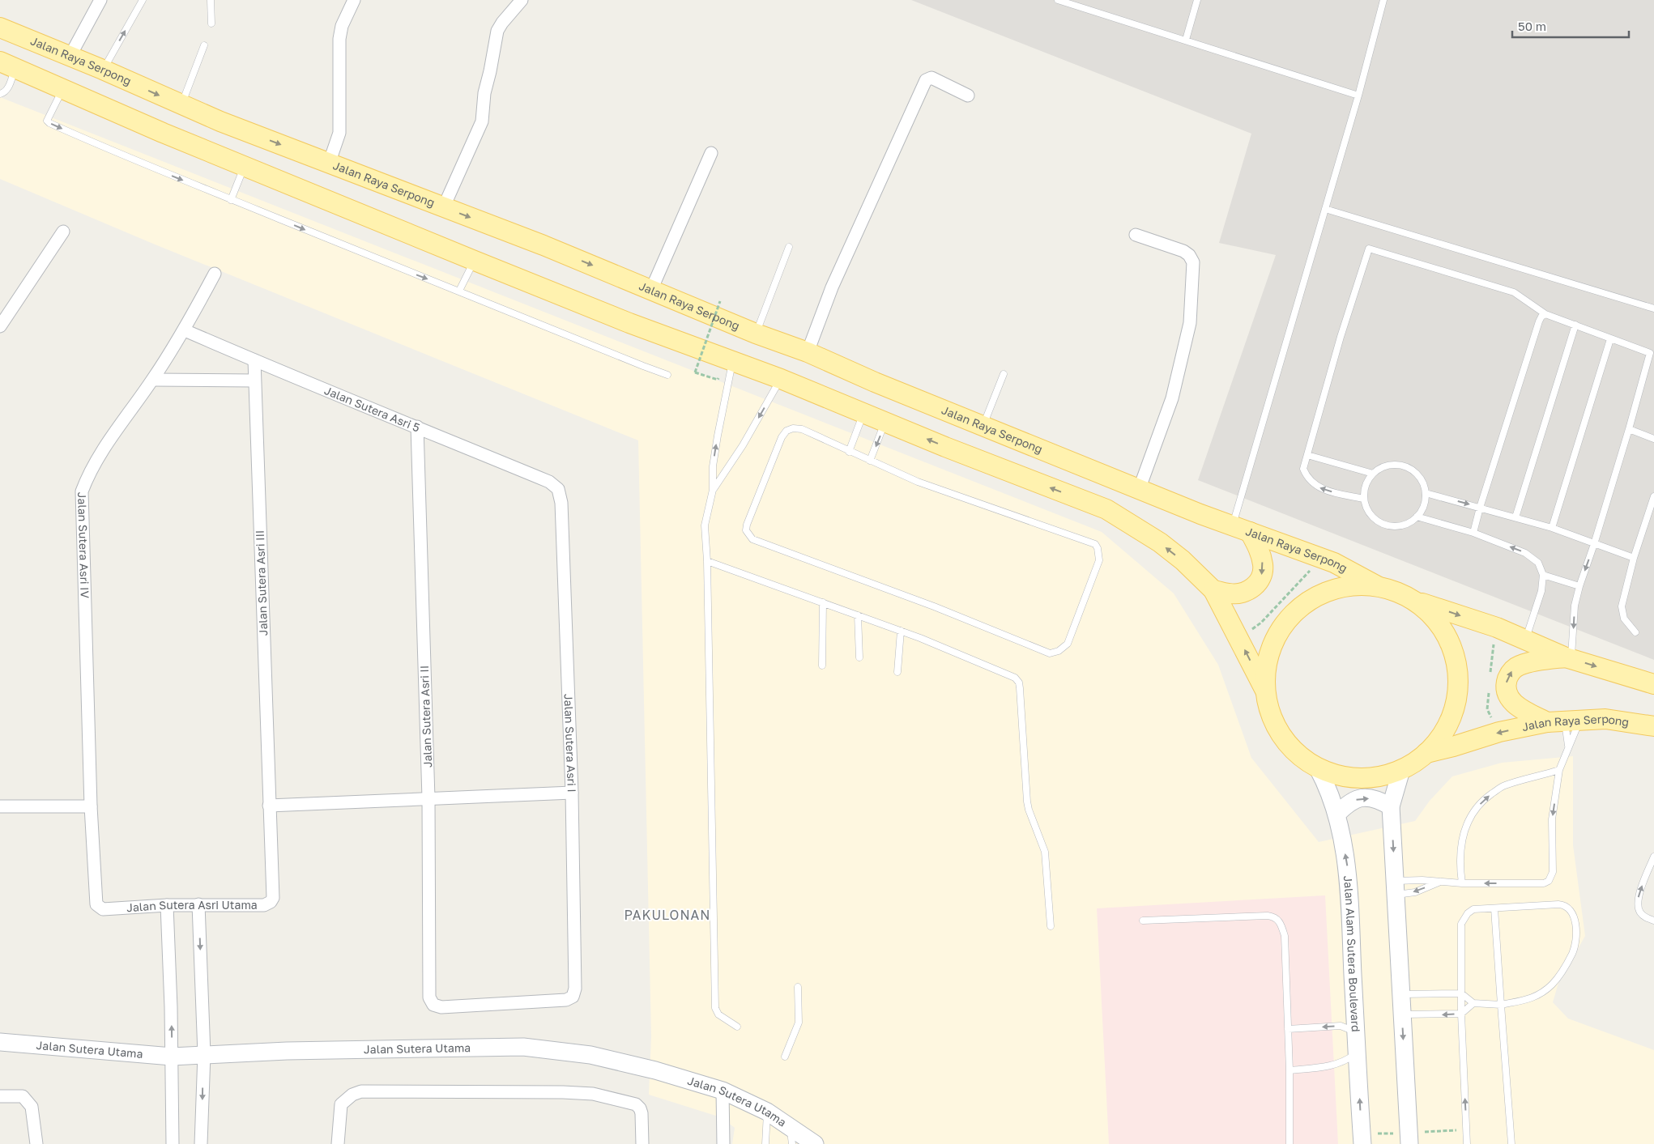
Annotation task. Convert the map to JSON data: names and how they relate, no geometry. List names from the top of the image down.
{
  "streets": {
    "main road": ["Jalan Raya Serpong", "Jalan Alam Sutera Boulevard", "Jalan Sutera Utama"],
    "street": [
      "Jalan Sutera Asri 5",
      "Jalan Sutera Asri IV",
      "Jalan Sutera Asri III",
      "Jalan Sutera Asri II",
      "Jalan Sutera Asri I",
      "Jalan Sutera Asri Utama"
    ]
  },
  "crossings": [
    ["Jalan Sutera Asri 5", "Jalan Sutera Asri IV"],
    ["Jalan Sutera Asri 5", "Jalan Sutera Asri III"],
    ["Jalan Sutera Asri 5", "Jalan Sutera Asri II"],
    ["Jalan Sutera Asri 5", "Jalan Sutera Asri I"],
    ["Jalan Sutera Asri IV", "Jalan Sutera Asri Utama"],
    ["Jalan Sutera Asri III", "Jalan Sutera Asri Utama"],
    ["Jalan Sutera Asri II", "Jalan Sutera Asri I"]
  ],
  "districts": ["PAKULONAN"],
  "scale_bar": "50 m"
}
